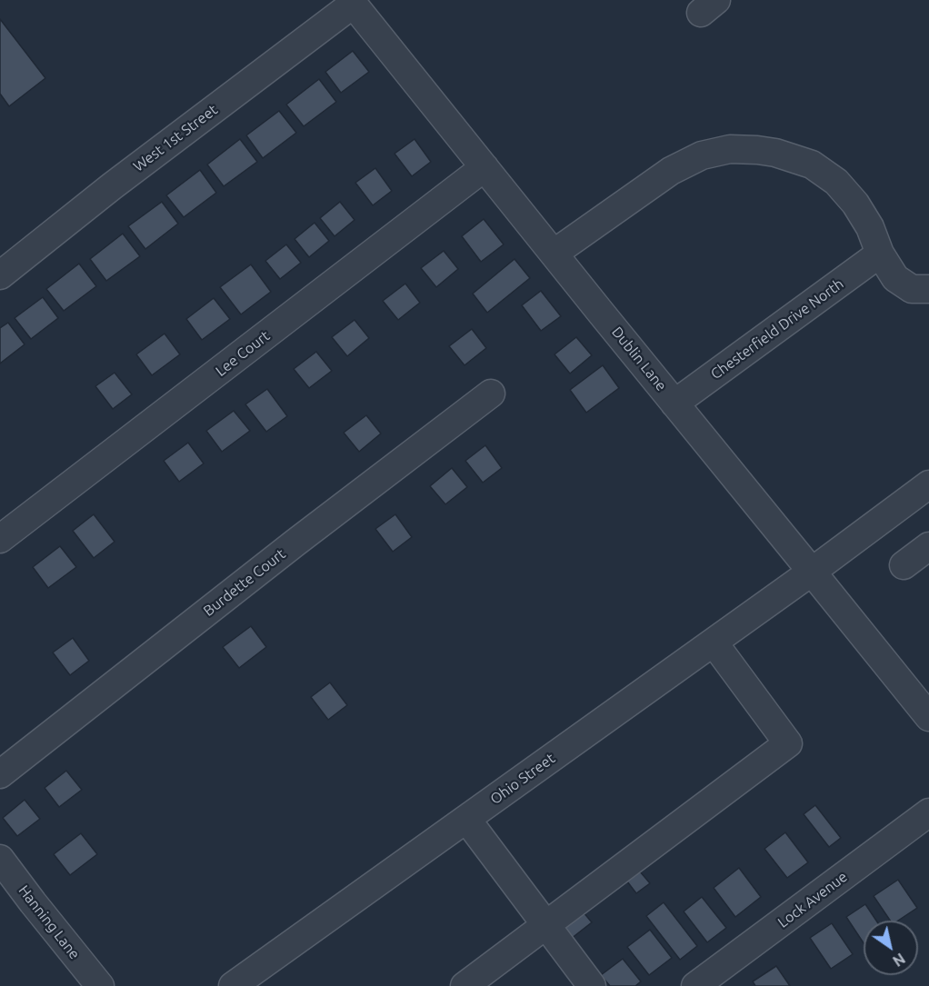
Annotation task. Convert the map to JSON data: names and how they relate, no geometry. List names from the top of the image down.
{
  "streets": {
    "street": [
      "West 1st Street",
      "Chesterfield Drive North",
      "Lee Court",
      "Dublin Lane",
      "Burdette Court",
      "Ohio Street",
      "Lock Avenue",
      "Hanning Lane"
    ]
  },
  "crossings": [
    ["West 1st Street", "Dublin Lane"],
    ["Chesterfield Drive North", "Dublin Lane"],
    ["Lee Court", "Dublin Lane"],
    ["Dublin Lane", "Ohio Street"]
  ],
  "north": "bottom right"
}
